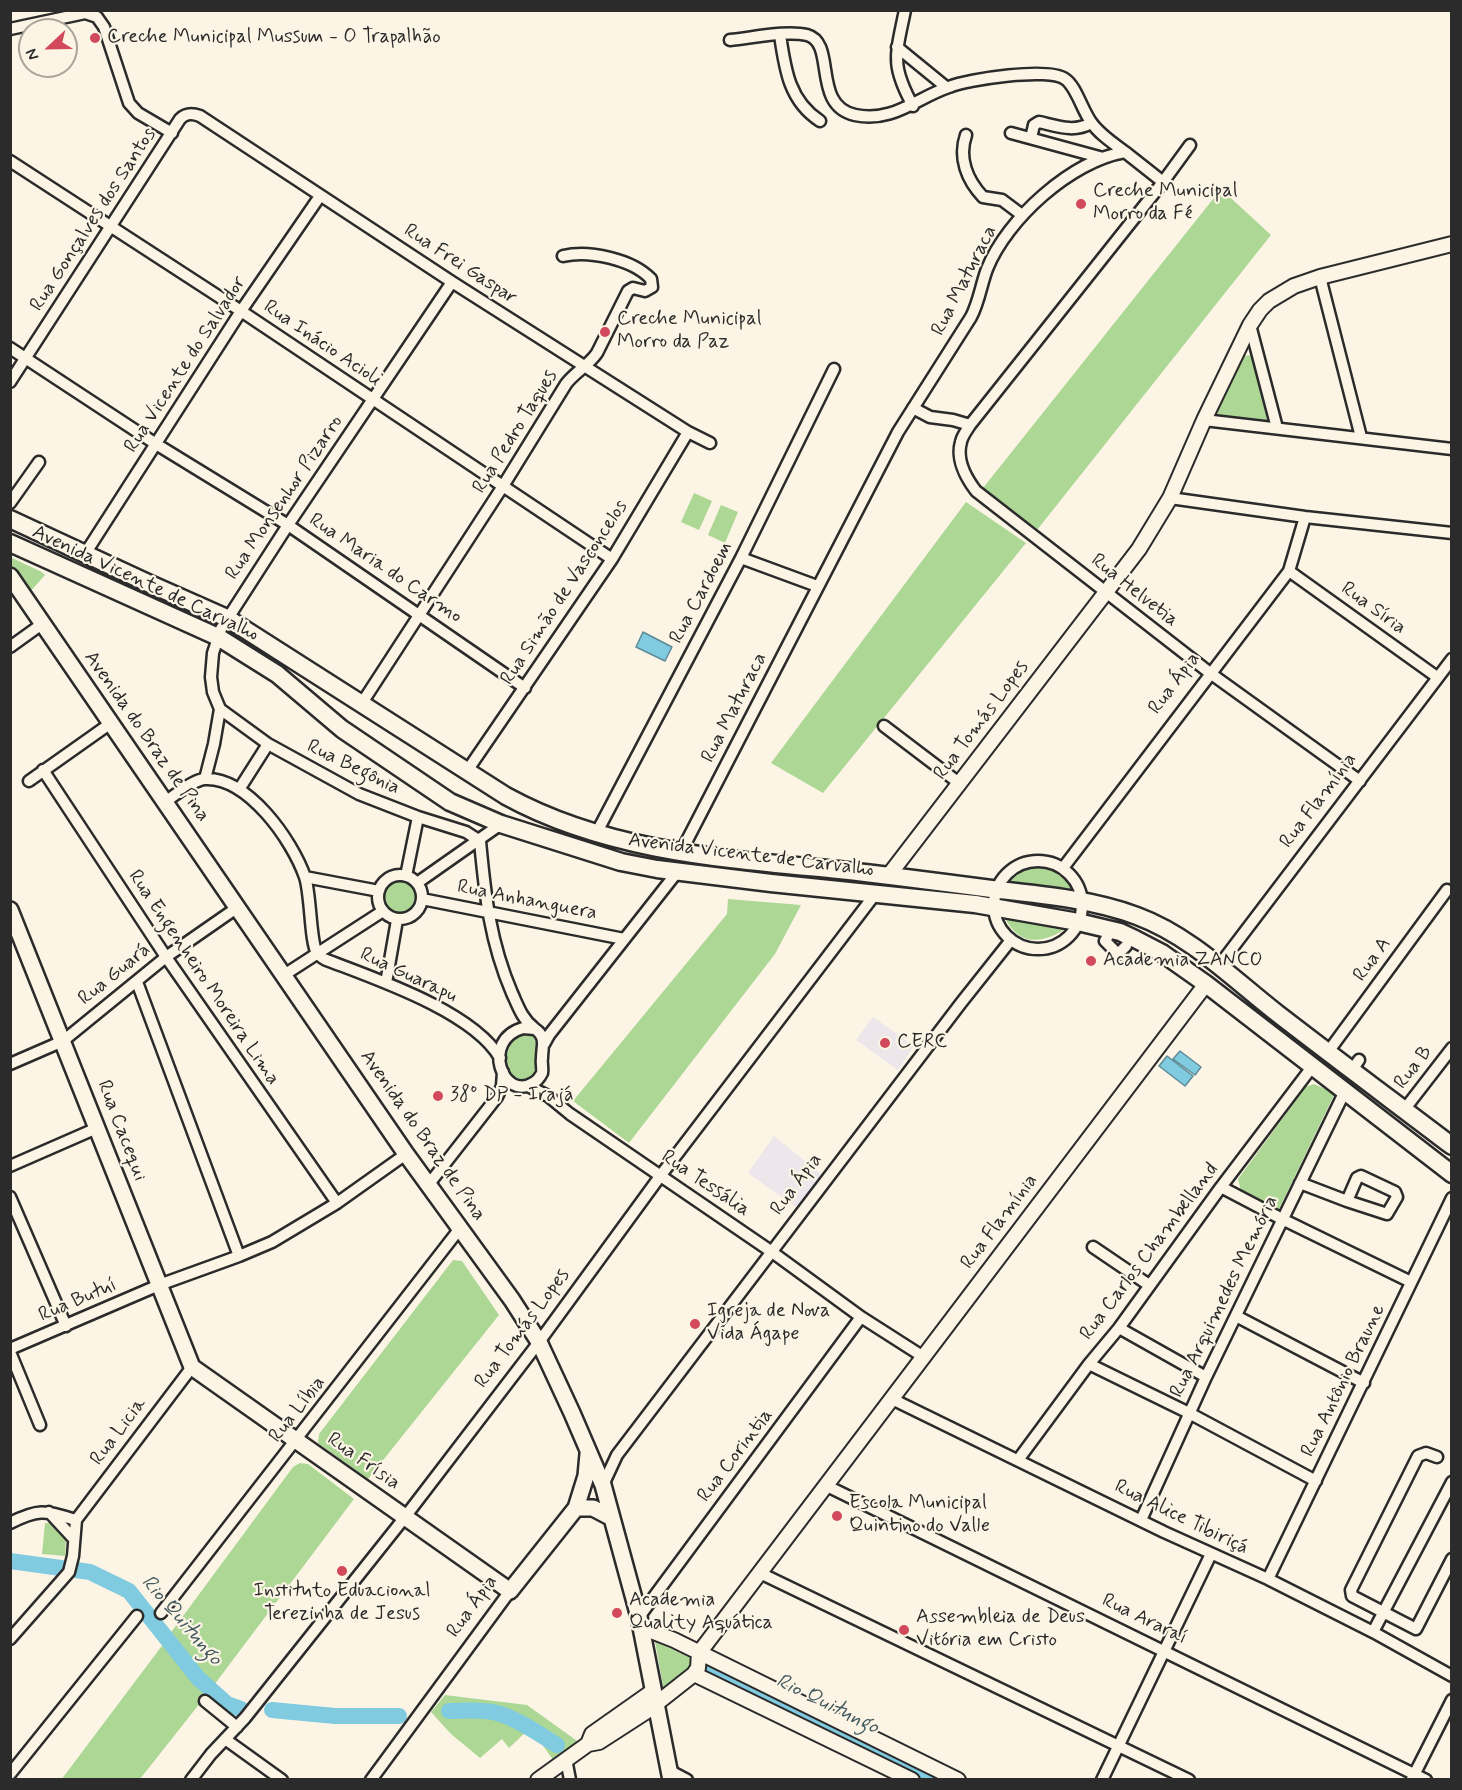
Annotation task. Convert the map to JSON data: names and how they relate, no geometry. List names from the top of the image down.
{
  "streets": {
    "main road": [
      "Avenida Vicente de Carvalho",
      "Rua Ápia",
      "Avenida do Braz de Pina",
      "Rua Cacequi",
      "Rua Frísia"
    ],
    "street": [
      "Rua Gonçalves dos Santos",
      "Rua Frei Gaspar",
      "Rua Maturaca",
      "Rua Inácio Acioli",
      "Rua Vicente do Salvador",
      "Rua Pedro Taques",
      "Rua Monsenhor Pizarro",
      "Rua Maria do Carmo",
      "Rua Helvetia",
      "Rua Simão de Vasconcelos",
      "Rua Cardoem",
      "Rua Síria",
      "Rua Tomás Lopes",
      "Rua Begônia",
      "Rua Flamínia",
      "Rua Anhanguera",
      "Rua A",
      "Rua Guará",
      "Rua Guarapu",
      "Rua Engenheiro Moreira Lima",
      "Rua B",
      "Rua Tessália",
      "Rua Carlos Chambelland",
      "Rua Arquimedes Memória",
      "Rua Butuí",
      "Rua Antônio Braune",
      "Rua Líbia",
      "Rua Licia",
      "Rua Corintia",
      "Rua Alice Tibiriçá",
      "Rua Araraí"
    ]
  },
  "crossings": [
    ["Rua Gonçalves dos Santos", "Rua Frei Gaspar"],
    ["Rua Gonçalves dos Santos", "Rua Inácio Acioli"],
    ["Rua Gonçalves dos Santos", "Rua Maria do Carmo"],
    ["Rua Frei Gaspar", "Rua Vicente do Salvador"],
    ["Rua Frei Gaspar", "Rua Pedro Taques"],
    ["Rua Frei Gaspar", "Rua Monsenhor Pizarro"],
    ["Rua Frei Gaspar", "Rua Simão de Vasconcelos"],
    ["Rua Maturaca", "Avenida Vicente de Carvalho"],
    ["Rua Inácio Acioli", "Rua Vicente do Salvador"],
    ["Rua Inácio Acioli", "Rua Pedro Taques"],
    ["Rua Inácio Acioli", "Rua Monsenhor Pizarro"],
    ["Rua Inácio Acioli", "Rua Simão de Vasconcelos"],
    ["Rua Vicente do Salvador", "Rua Maria do Carmo"],
    ["Rua Vicente do Salvador", "Avenida Vicente de Carvalho"],
    ["Rua Pedro Taques", "Rua Maria do Carmo"],
    ["Rua Pedro Taques", "Avenida Vicente de Carvalho"],
    ["Rua Monsenhor Pizarro", "Rua Maria do Carmo"],
    ["Rua Monsenhor Pizarro", "Avenida Vicente de Carvalho"],
    ["Rua Monsenhor Pizarro", "Rua Begônia"],
    ["Rua Maria do Carmo", "Rua Simão de Vasconcelos"],
    ["Avenida Vicente de Carvalho", "Rua Simão de Vasconcelos"],
    ["Avenida Vicente de Carvalho", "Rua Cardoem"],
    ["Avenida Vicente de Carvalho", "Rua Tomás Lopes"],
    ["Avenida Vicente de Carvalho", "Rua Flamínia"],
    ["Avenida Vicente de Carvalho", "Rua A"],
    ["Avenida Vicente de Carvalho", "Rua B"],
    ["Avenida Vicente de Carvalho", "Rua Carlos Chambelland"],
    ["Avenida Vicente de Carvalho", "Rua Arquimedes Memória"],
    ["Rua Helvetia", "Rua Ápia"],
    ["Rua Helvetia", "Rua Tomás Lopes"],
    ["Rua Helvetia", "Rua Flamínia"],
    ["Rua Síria", "Rua Ápia"],
    ["Rua Síria", "Rua Flamínia"],
    ["Rua Ápia", "Avenida do Braz de Pina"],
    ["Rua Ápia", "Rua Tessália"],
    ["Rua Ápia", "Rua Frísia"],
    ["Rua Tomás Lopes", "Avenida do Braz de Pina"],
    ["Rua Tomás Lopes", "Rua Tessália"],
    ["Rua Tomás Lopes", "Rua Frísia"],
    ["Avenida do Braz de Pina", "Rua Guará"],
    ["Avenida do Braz de Pina", "Rua Butuí"],
    ["Avenida do Braz de Pina", "Rua Líbia"],
    ["Avenida do Braz de Pina", "Rua Corintia"],
    ["Rua Flamínia", "Rua Tessália"],
    ["Rua Flamínia", "Rua Alice Tibiriçá"],
    ["Rua Flamínia", "Rua Araraí"],
    ["Rua Guará", "Rua Engenheiro Moreira Lima"],
    ["Rua Guará", "Rua Cacequi"],
    ["Rua Guarapu", "Rua Tessália"],
    ["Rua Engenheiro Moreira Lima", "Rua Butuí"],
    ["Rua Cacequi", "Rua Butuí"],
    ["Rua Cacequi", "Rua Licia"],
    ["Rua Cacequi", "Rua Frísia"],
    ["Rua Tessália", "Rua Corintia"],
    ["Rua Carlos Chambelland", "Rua Alice Tibiriçá"],
    ["Rua Arquimedes Memória", "Rua Alice Tibiriçá"],
    ["Rua Antônio Braune", "Rua Alice Tibiriçá"],
    ["Rua Líbia", "Rua Frísia"],
    ["Rua Licia", "Rua Frísia"]
  ],
  "water": ["Rio Quitungo"],
  "places": [
    "Creche Municipal Mussum - O Trapalhão",
    "Creche Municipal Morro da Fé",
    "Creche Municipal Morro da Paz",
    "Academia ZANCO",
    "CERC",
    "38º DP - Irajá",
    "Igreja de Nova Vida Ágape",
    "Escola Municipal Quintino do Valle",
    "Instituto Eduacional Terezinha de Jesus",
    "Academia Quality Aquática",
    "Assembleia de Deus Vitória em Cristo"
  ],
  "north": "left"
}
